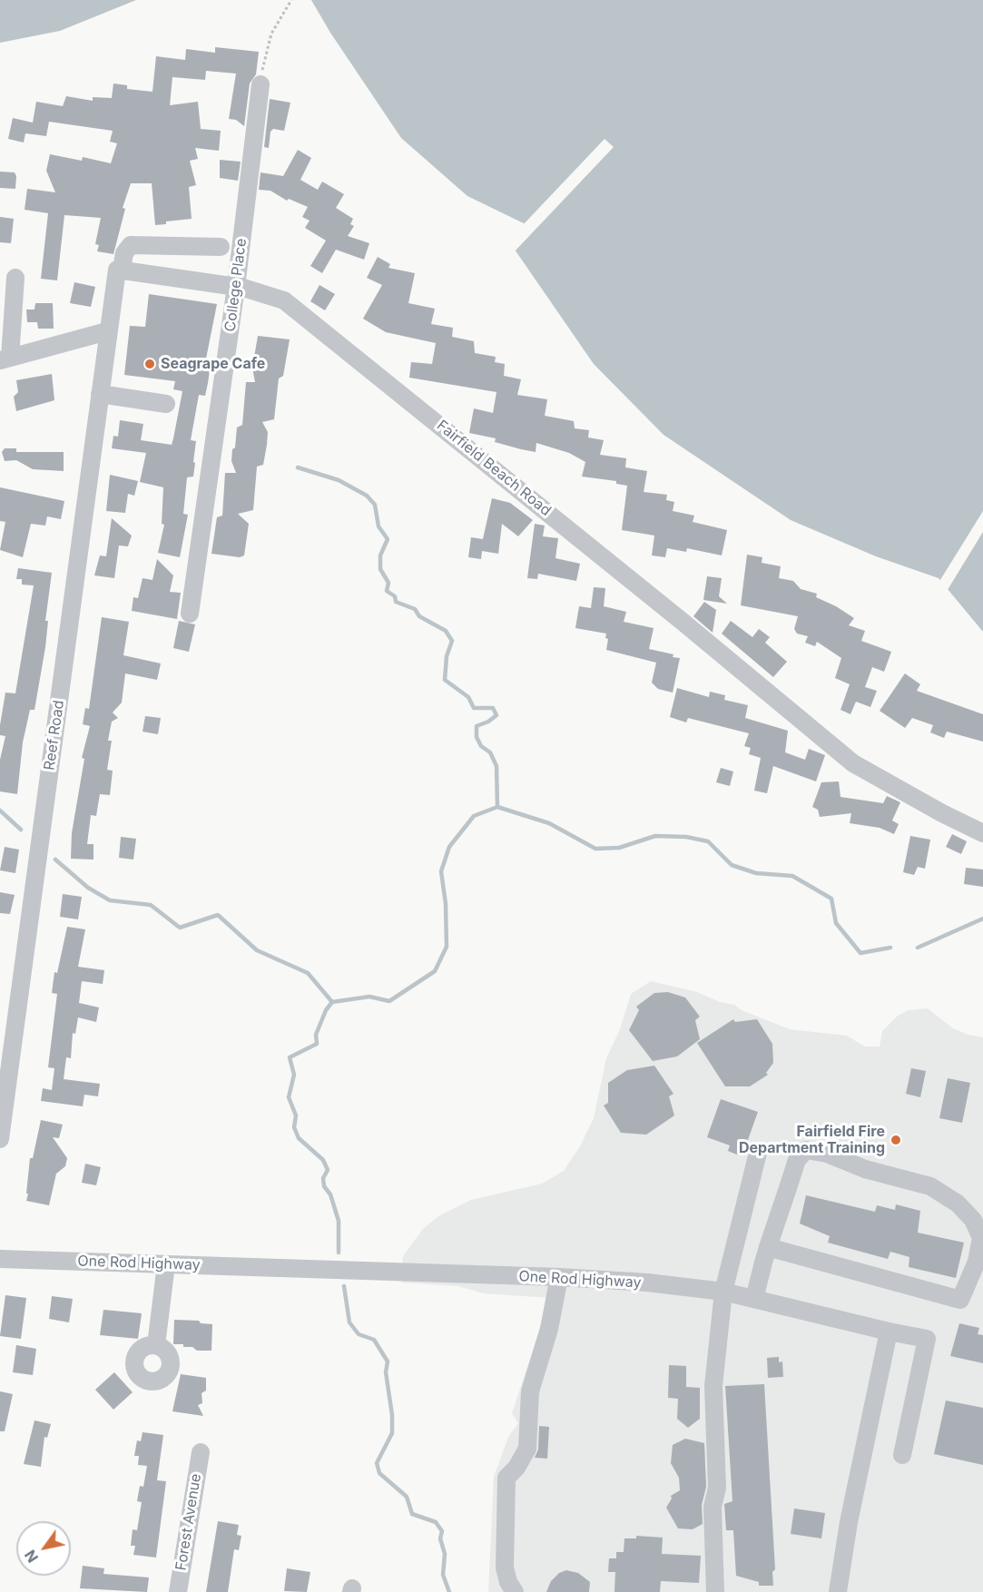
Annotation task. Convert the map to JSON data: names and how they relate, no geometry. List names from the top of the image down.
{
  "streets": {
    "street": [
      "College Place",
      "Fairfield Beach Road",
      "Reef Road",
      "One Rod Highway",
      "Forest Avenue"
    ]
  },
  "crossings": [
    ["College Place", "Fairfield Beach Road"]
  ],
  "places": ["Seagrape Cafe", "Fairfield Fire Department Training"],
  "north": "bottom left"
}
